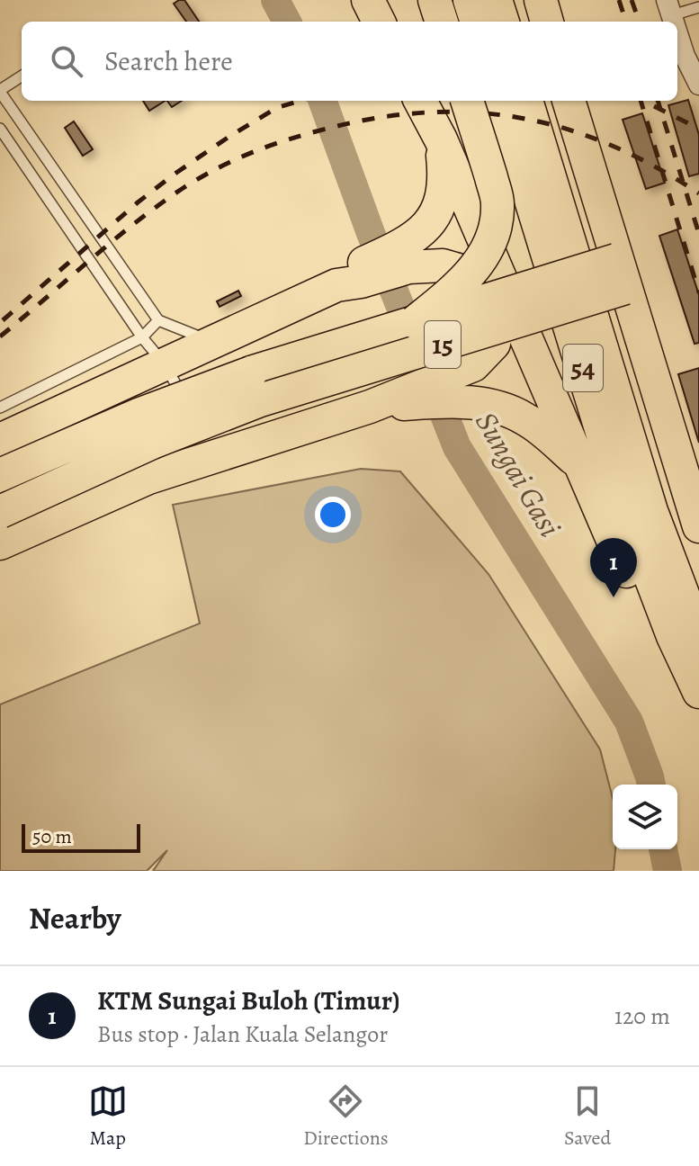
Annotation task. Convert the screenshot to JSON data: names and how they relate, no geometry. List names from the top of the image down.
{
  "streets": {
    "highway": ["15", "54"]
  },
  "water": ["Sungai Gasi"],
  "scale_bar": "50 m",
  "page": {
    "search": "Search here",
    "pins": "1",
    "scale": "50 m",
    "heading": "Nearby",
    "list": [
      {
        "mark": "1",
        "name": "KTM Sungai Buloh (Timur)",
        "note": "Bus stop · Jalan Kuala Selangor",
        "value": "120 m"
      }
    ],
    "nav": ["Map", "Directions", "Saved"]
  }
}
